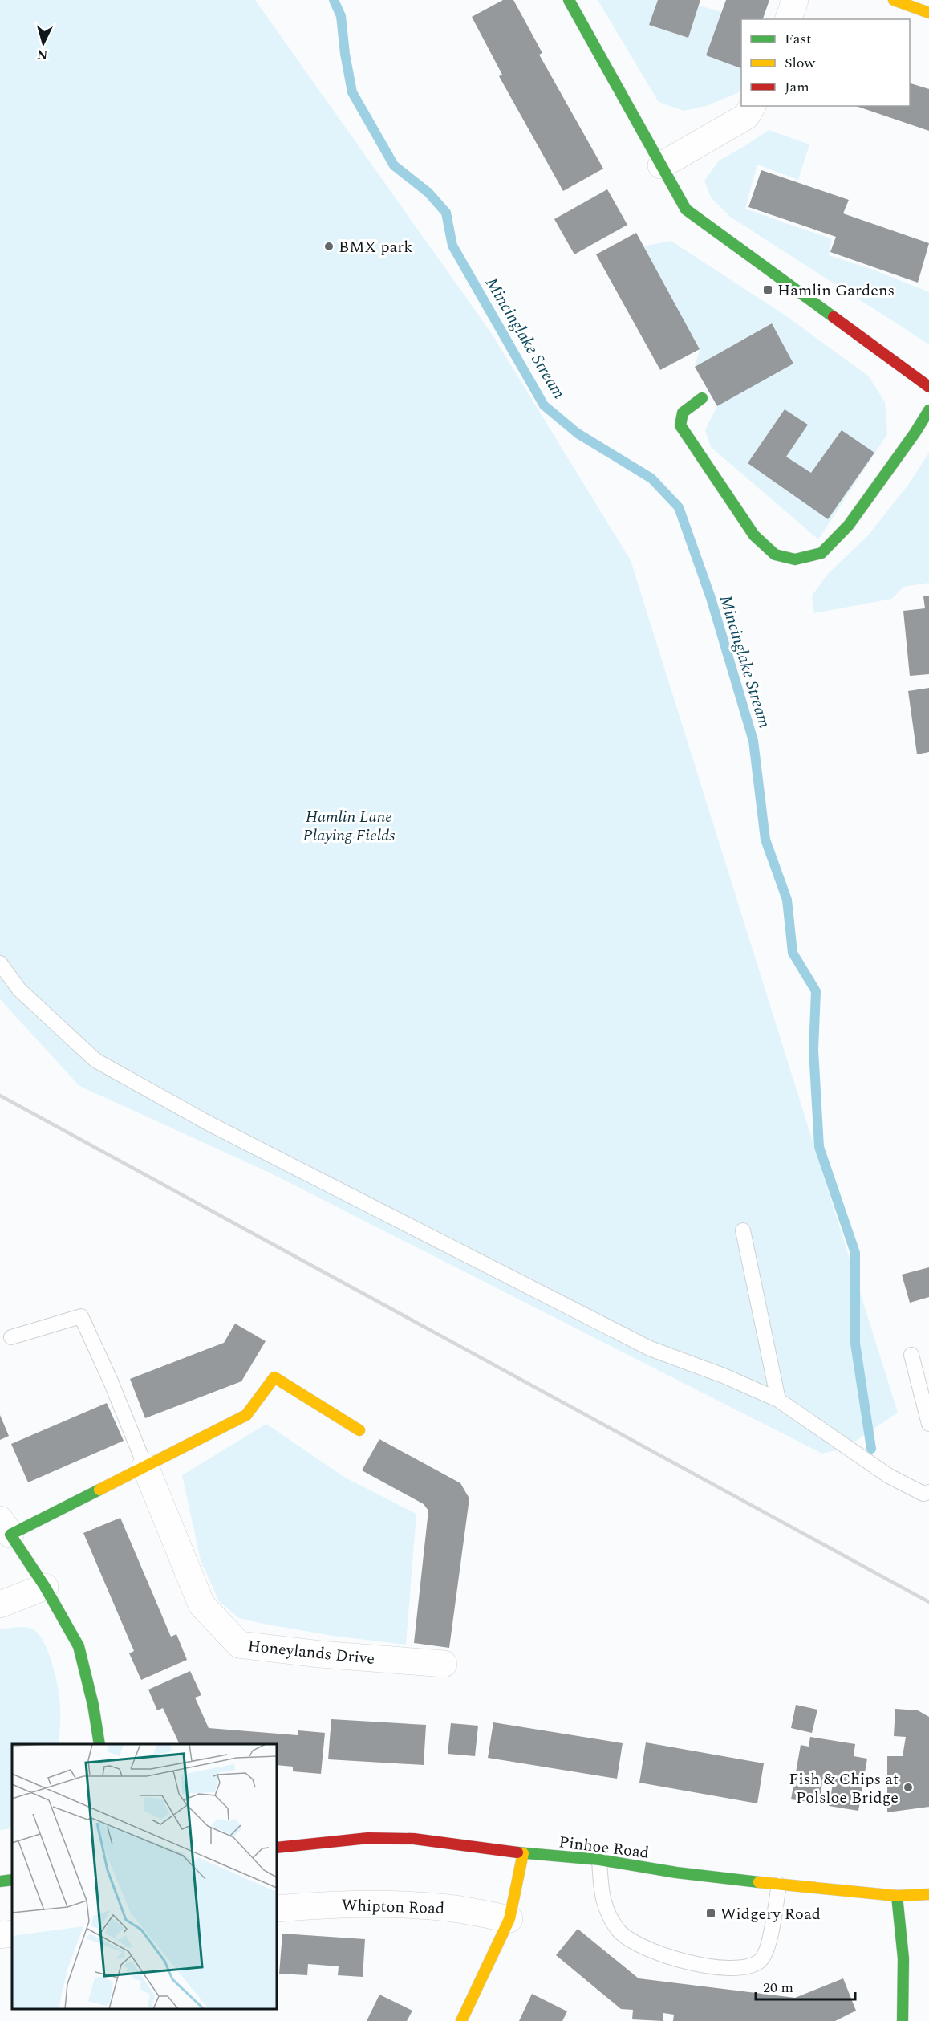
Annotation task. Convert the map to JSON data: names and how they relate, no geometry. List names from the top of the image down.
{
  "streets": {
    "street": ["Honeylands Drive", "Pinhoe Road", "Whipton Road"]
  },
  "water": ["Mincinglake Stream"],
  "parks": ["Hamlin Lane Playing Fields"],
  "places": {
    "other": ["BMX park", "Fish & Chips at Polsloe Bridge"],
    "transit": ["Hamlin Gardens", "Widgery Road"]
  },
  "legend": ["Fast", "Slow", "Jam"],
  "scale_bar": "20 m",
  "north": "bottom"
}
